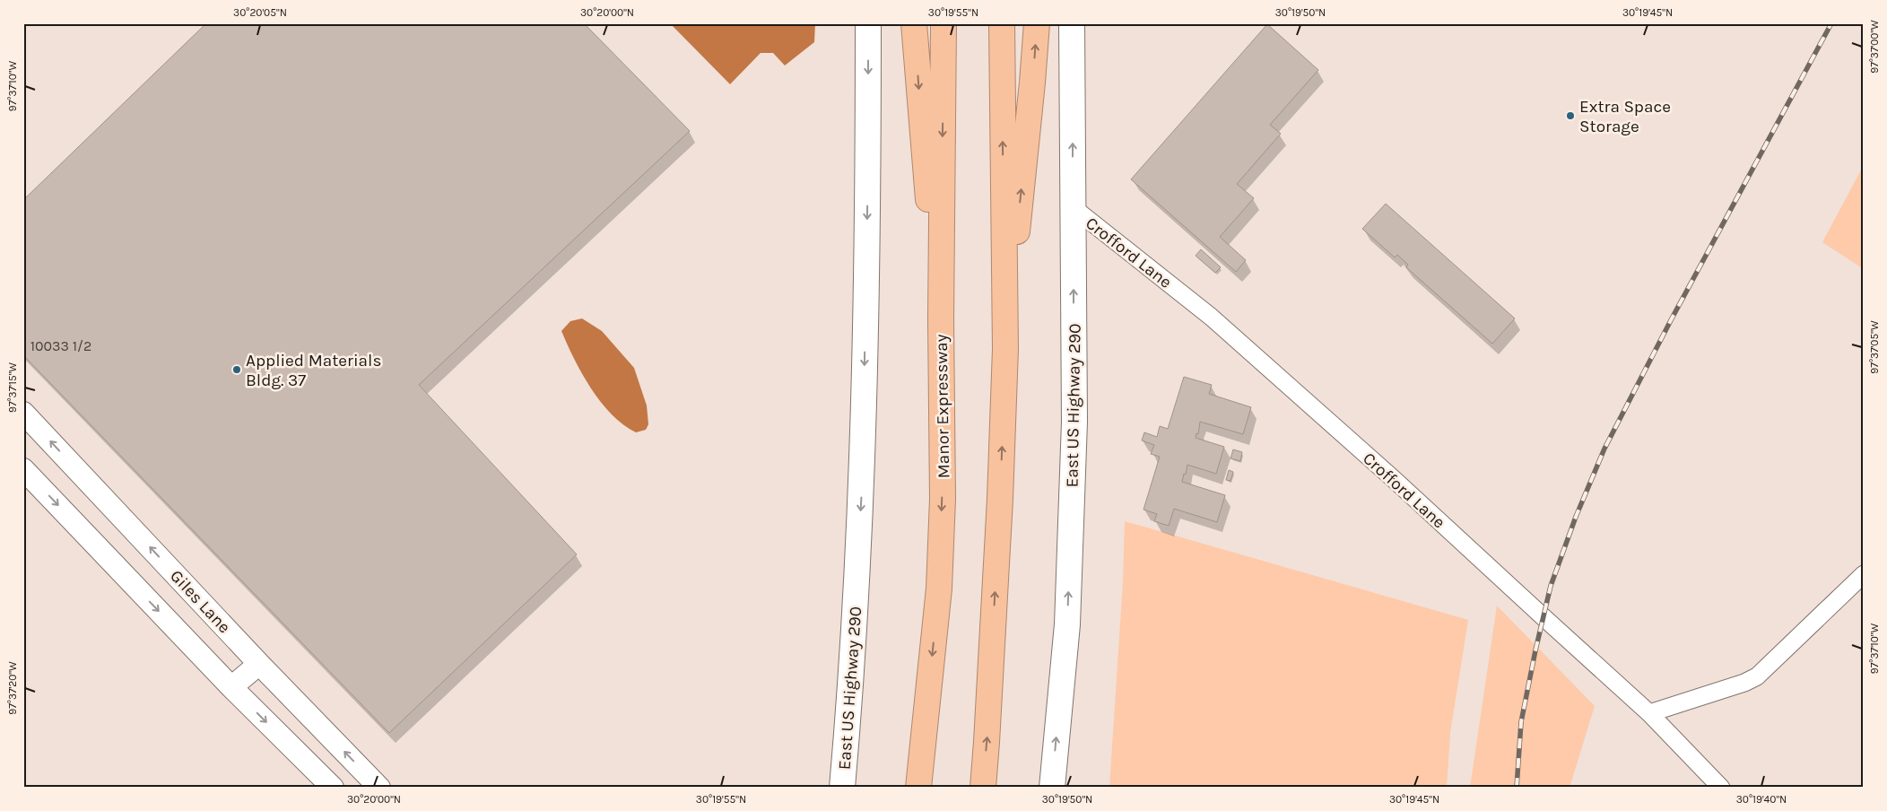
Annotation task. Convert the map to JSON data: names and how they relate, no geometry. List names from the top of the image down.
{
  "streets": {
    "highway": ["Manor Expressway"],
    "main road": ["East US Highway 290"],
    "street": ["Crofford Lane", "Giles Lane"]
  },
  "crossings": [
    ["Crofford Lane", "East US Highway 290"]
  ],
  "places": ["Extra Space Storage", "Applied Materials Bldg. 37"],
  "house_numbers": ["10033 1/2"],
  "coordinates": [
    "30°20'05\"N",
    "30°20'00\"N",
    "30°19'55\"N",
    "30°19'50\"N",
    "30°19'45\"N",
    "97°37'00\"W",
    "97°37'10\"W",
    "97°37'05\"W",
    "97°37'15\"W",
    "97°37'20\"W",
    "30°19'40\"N"
  ]
}
